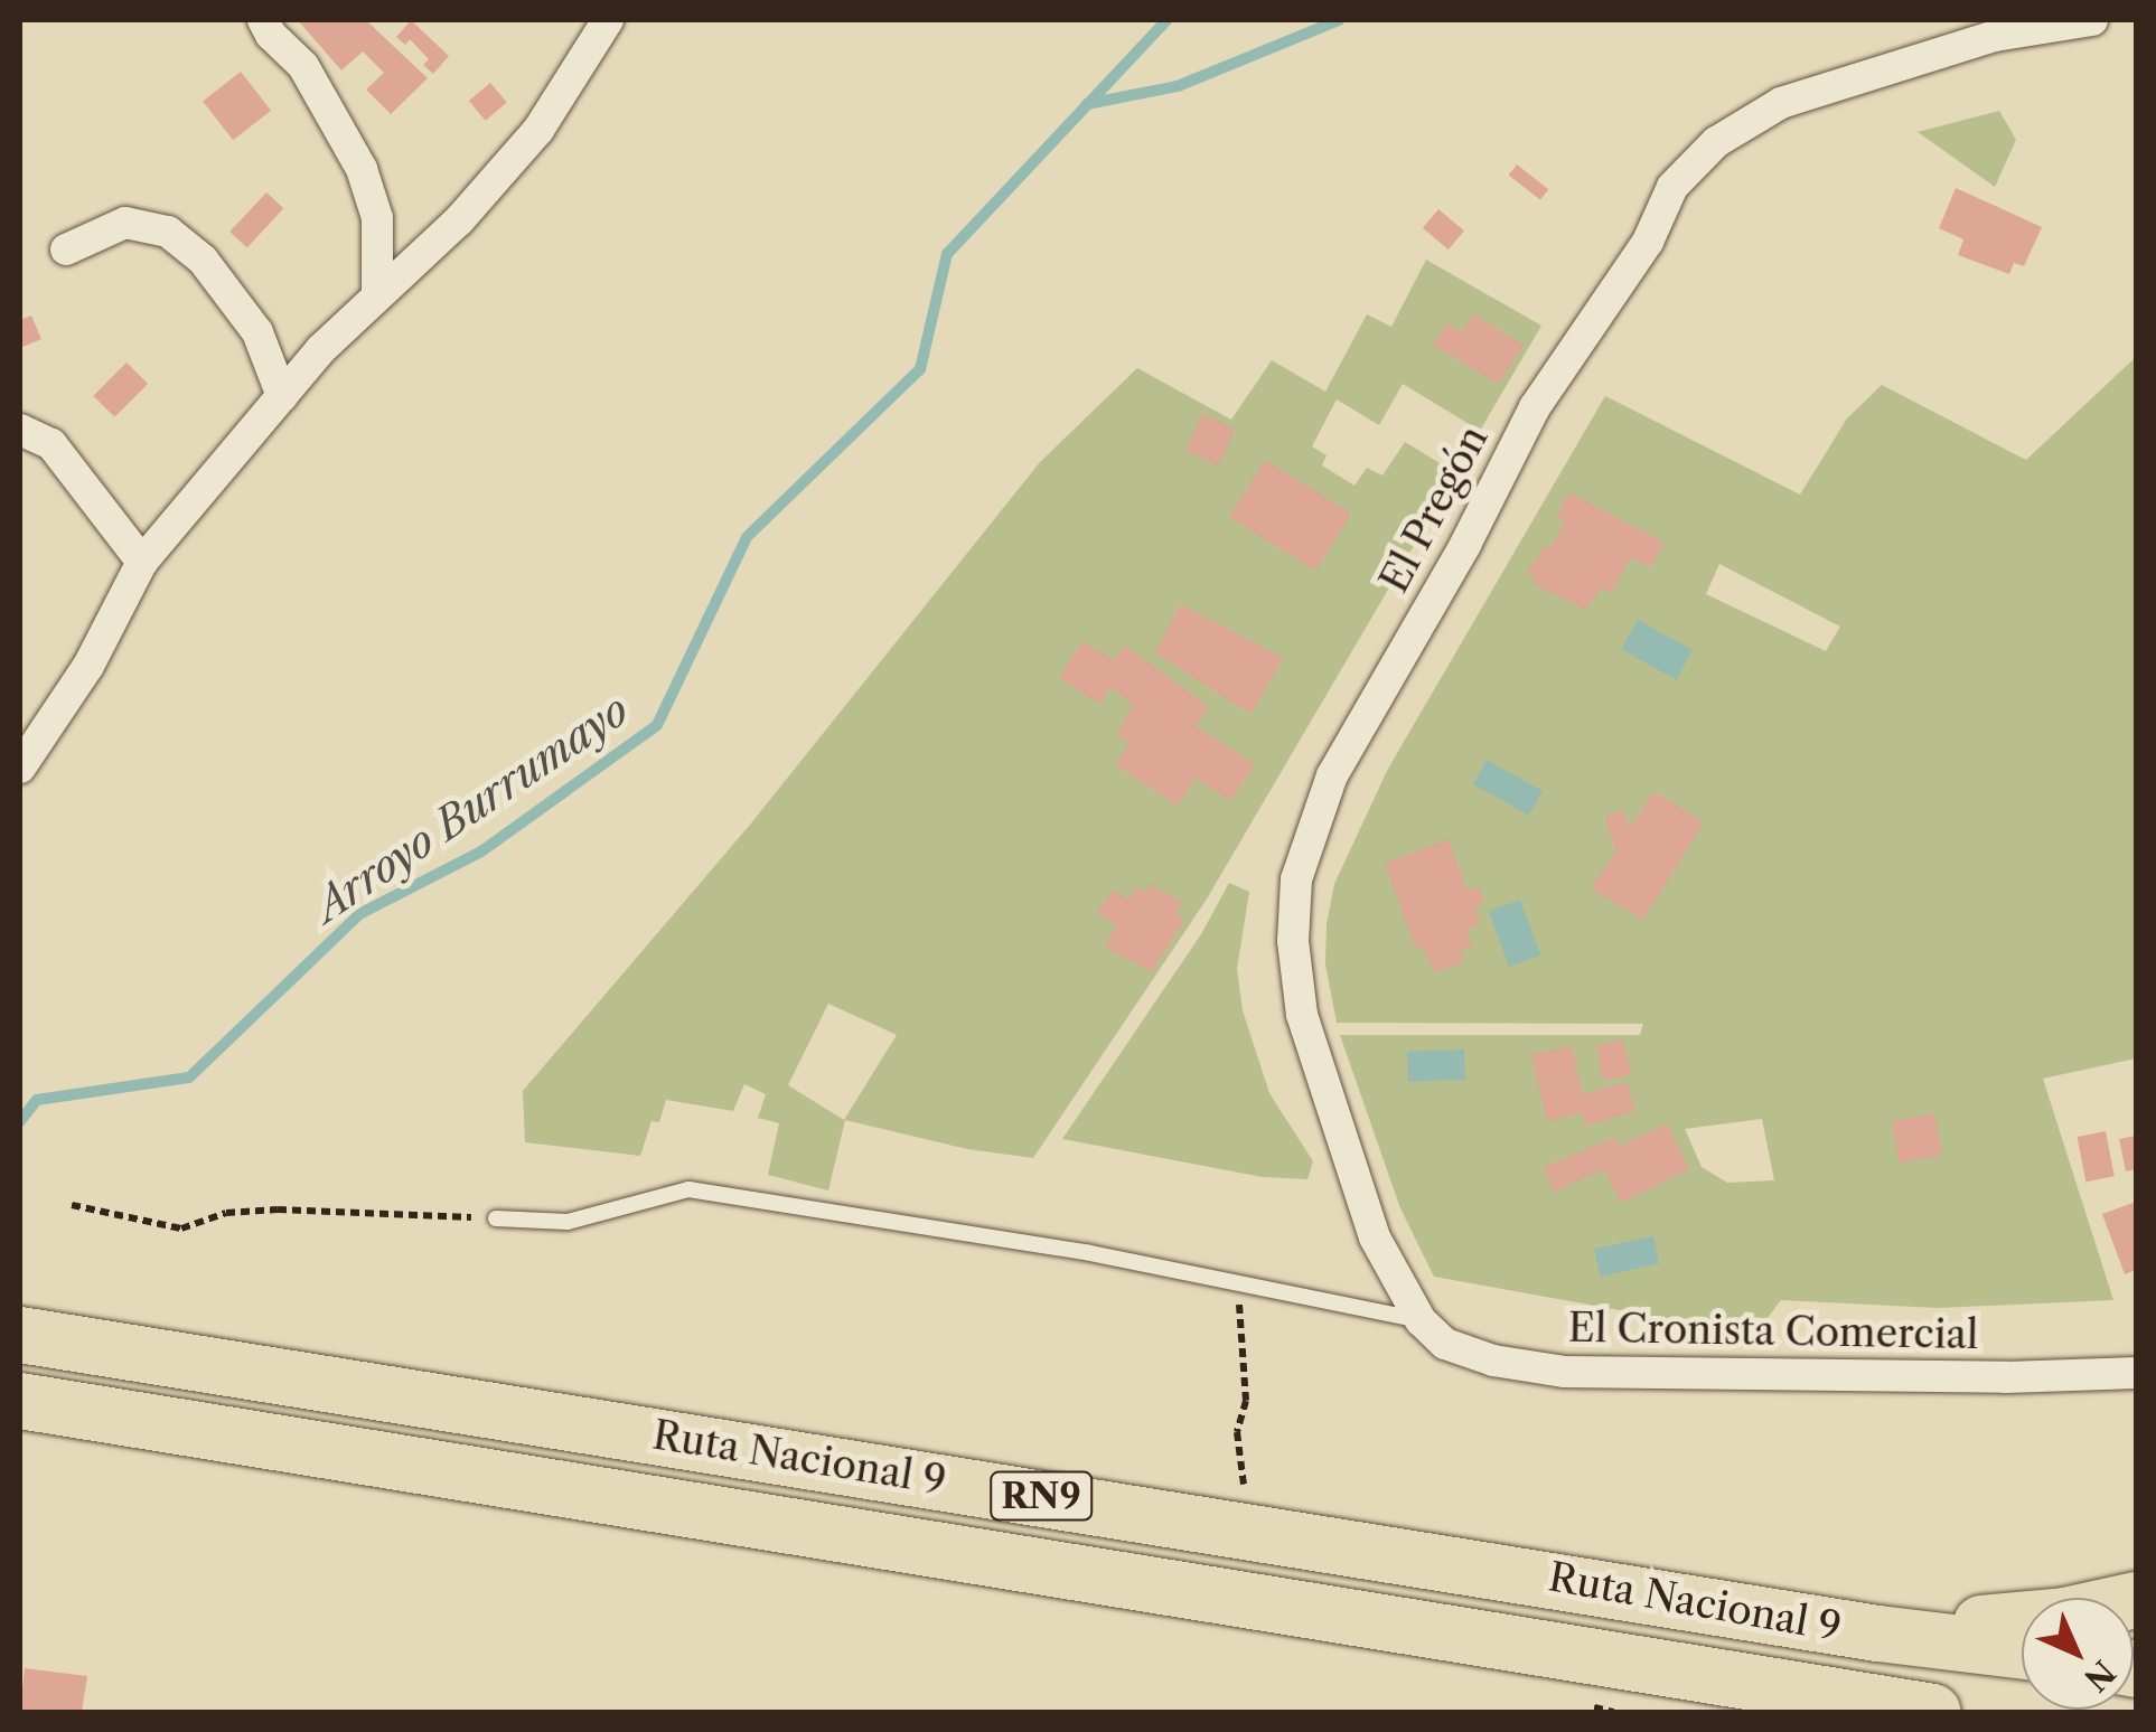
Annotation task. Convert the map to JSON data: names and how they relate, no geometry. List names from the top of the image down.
{
  "streets": {
    "highway": ["Ruta Nacional 9", "RN9"],
    "street": ["El Pregón", "El Cronista Comercial"]
  },
  "crossings": [
    ["El Pregón", "El Cronista Comercial"]
  ],
  "water": ["Arroyo Burrumayo"],
  "north": "bottom right"
}
